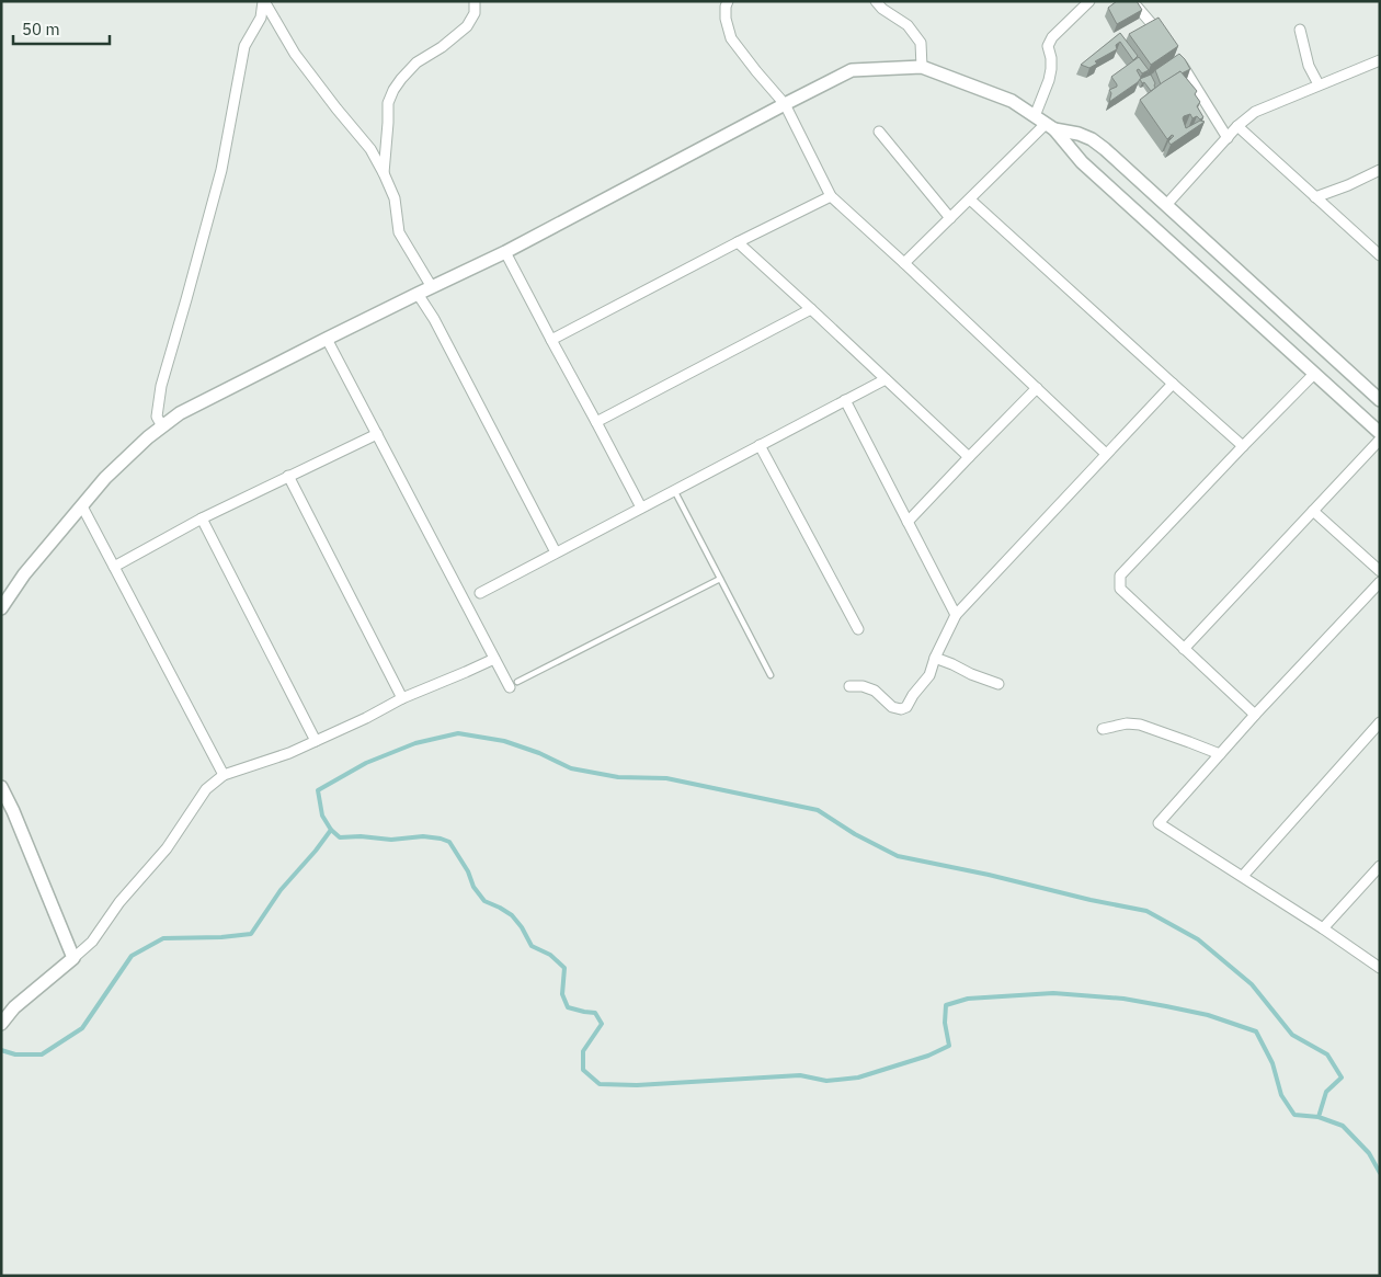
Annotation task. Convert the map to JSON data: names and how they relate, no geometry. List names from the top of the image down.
{
  "scale_bar": "50 m"
}
